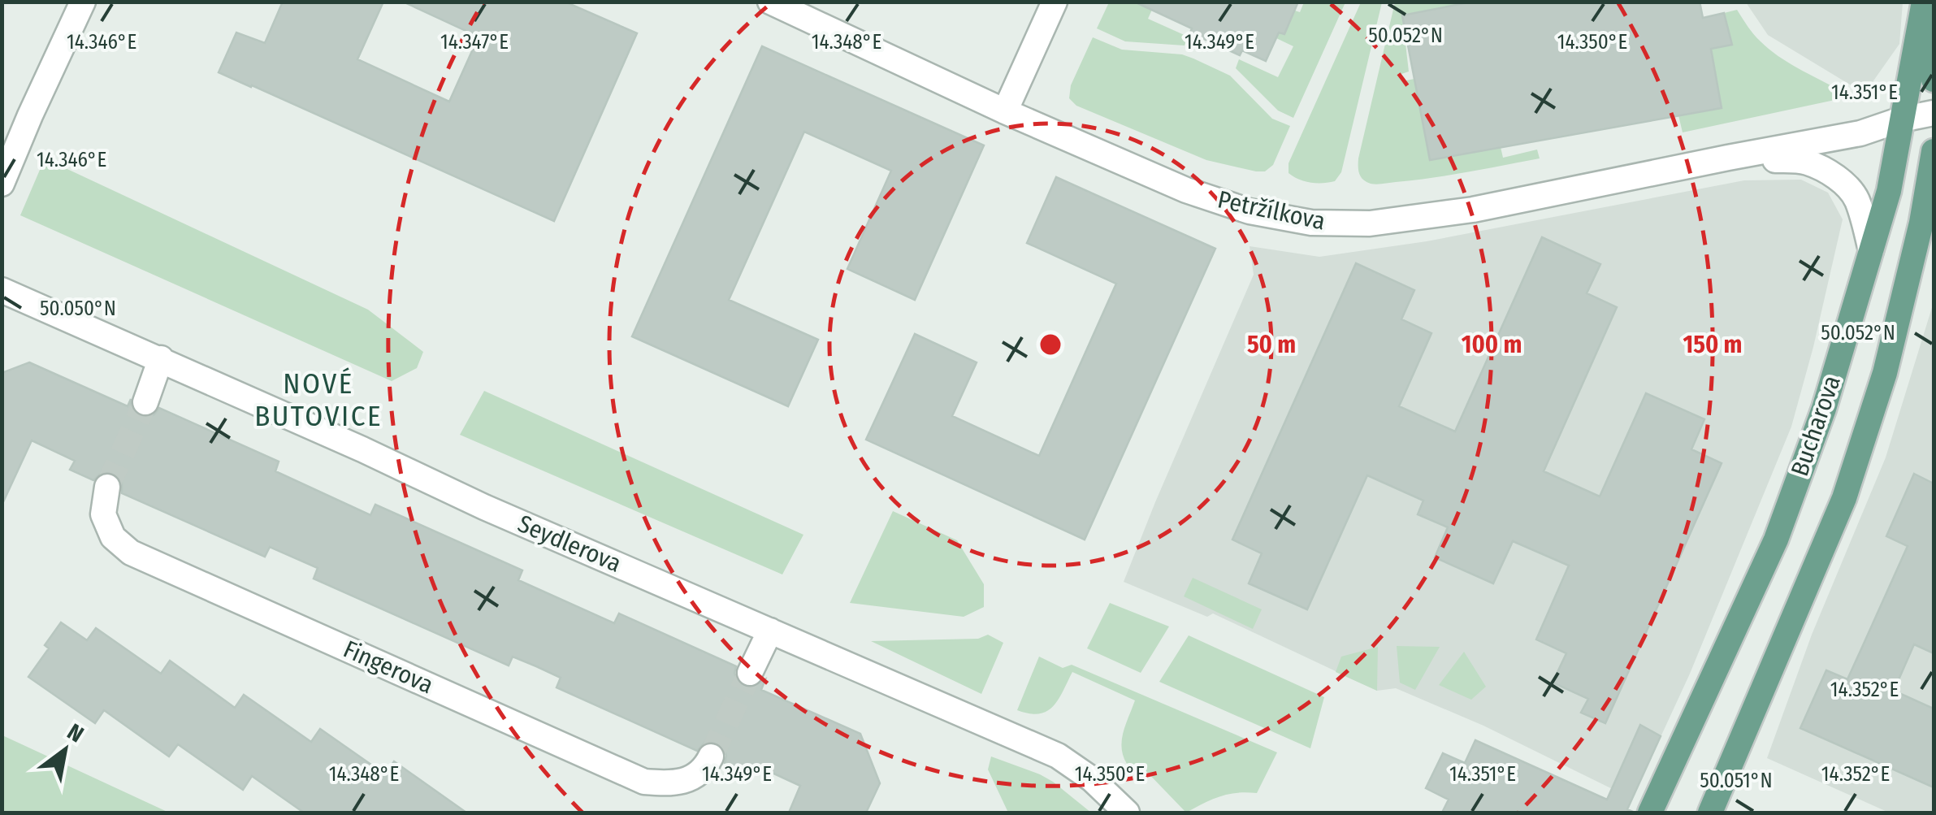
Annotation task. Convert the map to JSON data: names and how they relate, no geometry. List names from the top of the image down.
{
  "streets": {
    "main road": ["Bucharova"],
    "street": ["Petržílkova", "Seydlerova", "Fingerova"]
  },
  "crossings": [
    ["Petržílkova", "Bucharova"]
  ],
  "districts": ["NOVÉ BUTOVICE"],
  "north": "top right",
  "coordinates": [
    "50.052°N",
    "14.346°E",
    "14.347°E",
    "14.348°E",
    "14.349°E",
    "14.350°E",
    "14.351°E",
    "50.050°N",
    "14.352°E",
    "50.051°N"
  ],
  "rings": ["50 m", "100 m", "150 m"]
}
